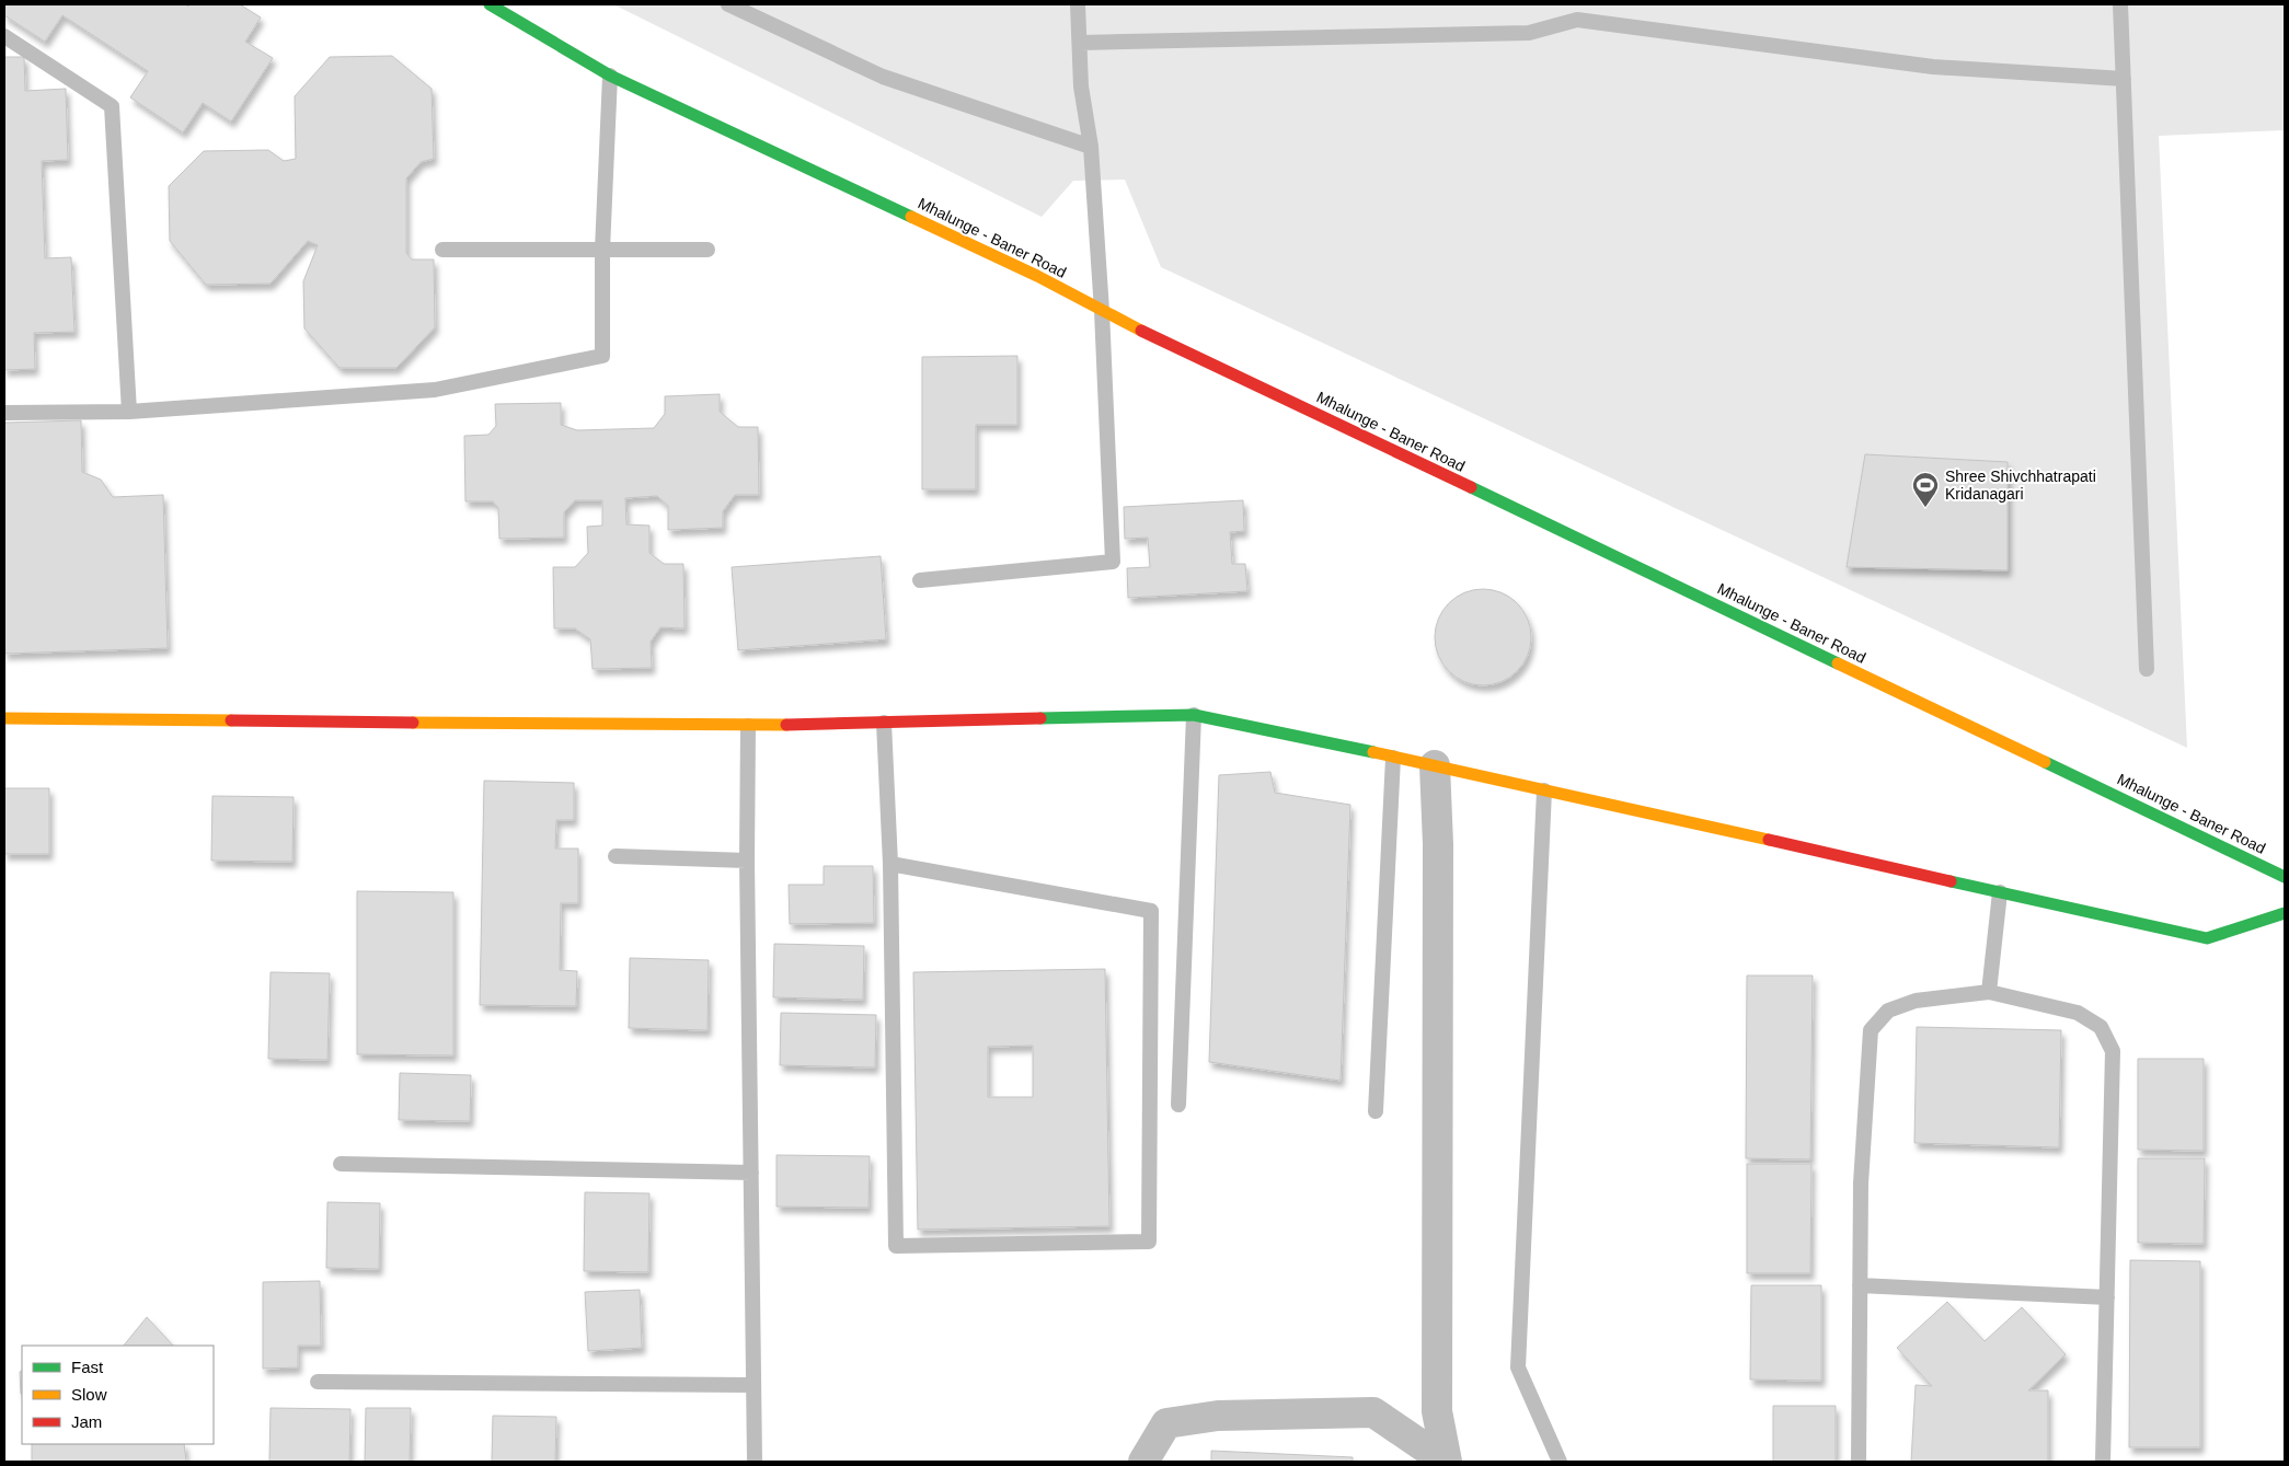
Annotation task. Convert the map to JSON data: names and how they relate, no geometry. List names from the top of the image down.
{
  "streets": {
    "street": ["Mhalunge - Baner Road"]
  },
  "places": {
    "sports": ["Shree Shivchhatrapati Kridanagari"]
  },
  "legend": ["Fast", "Slow", "Jam"]
}
